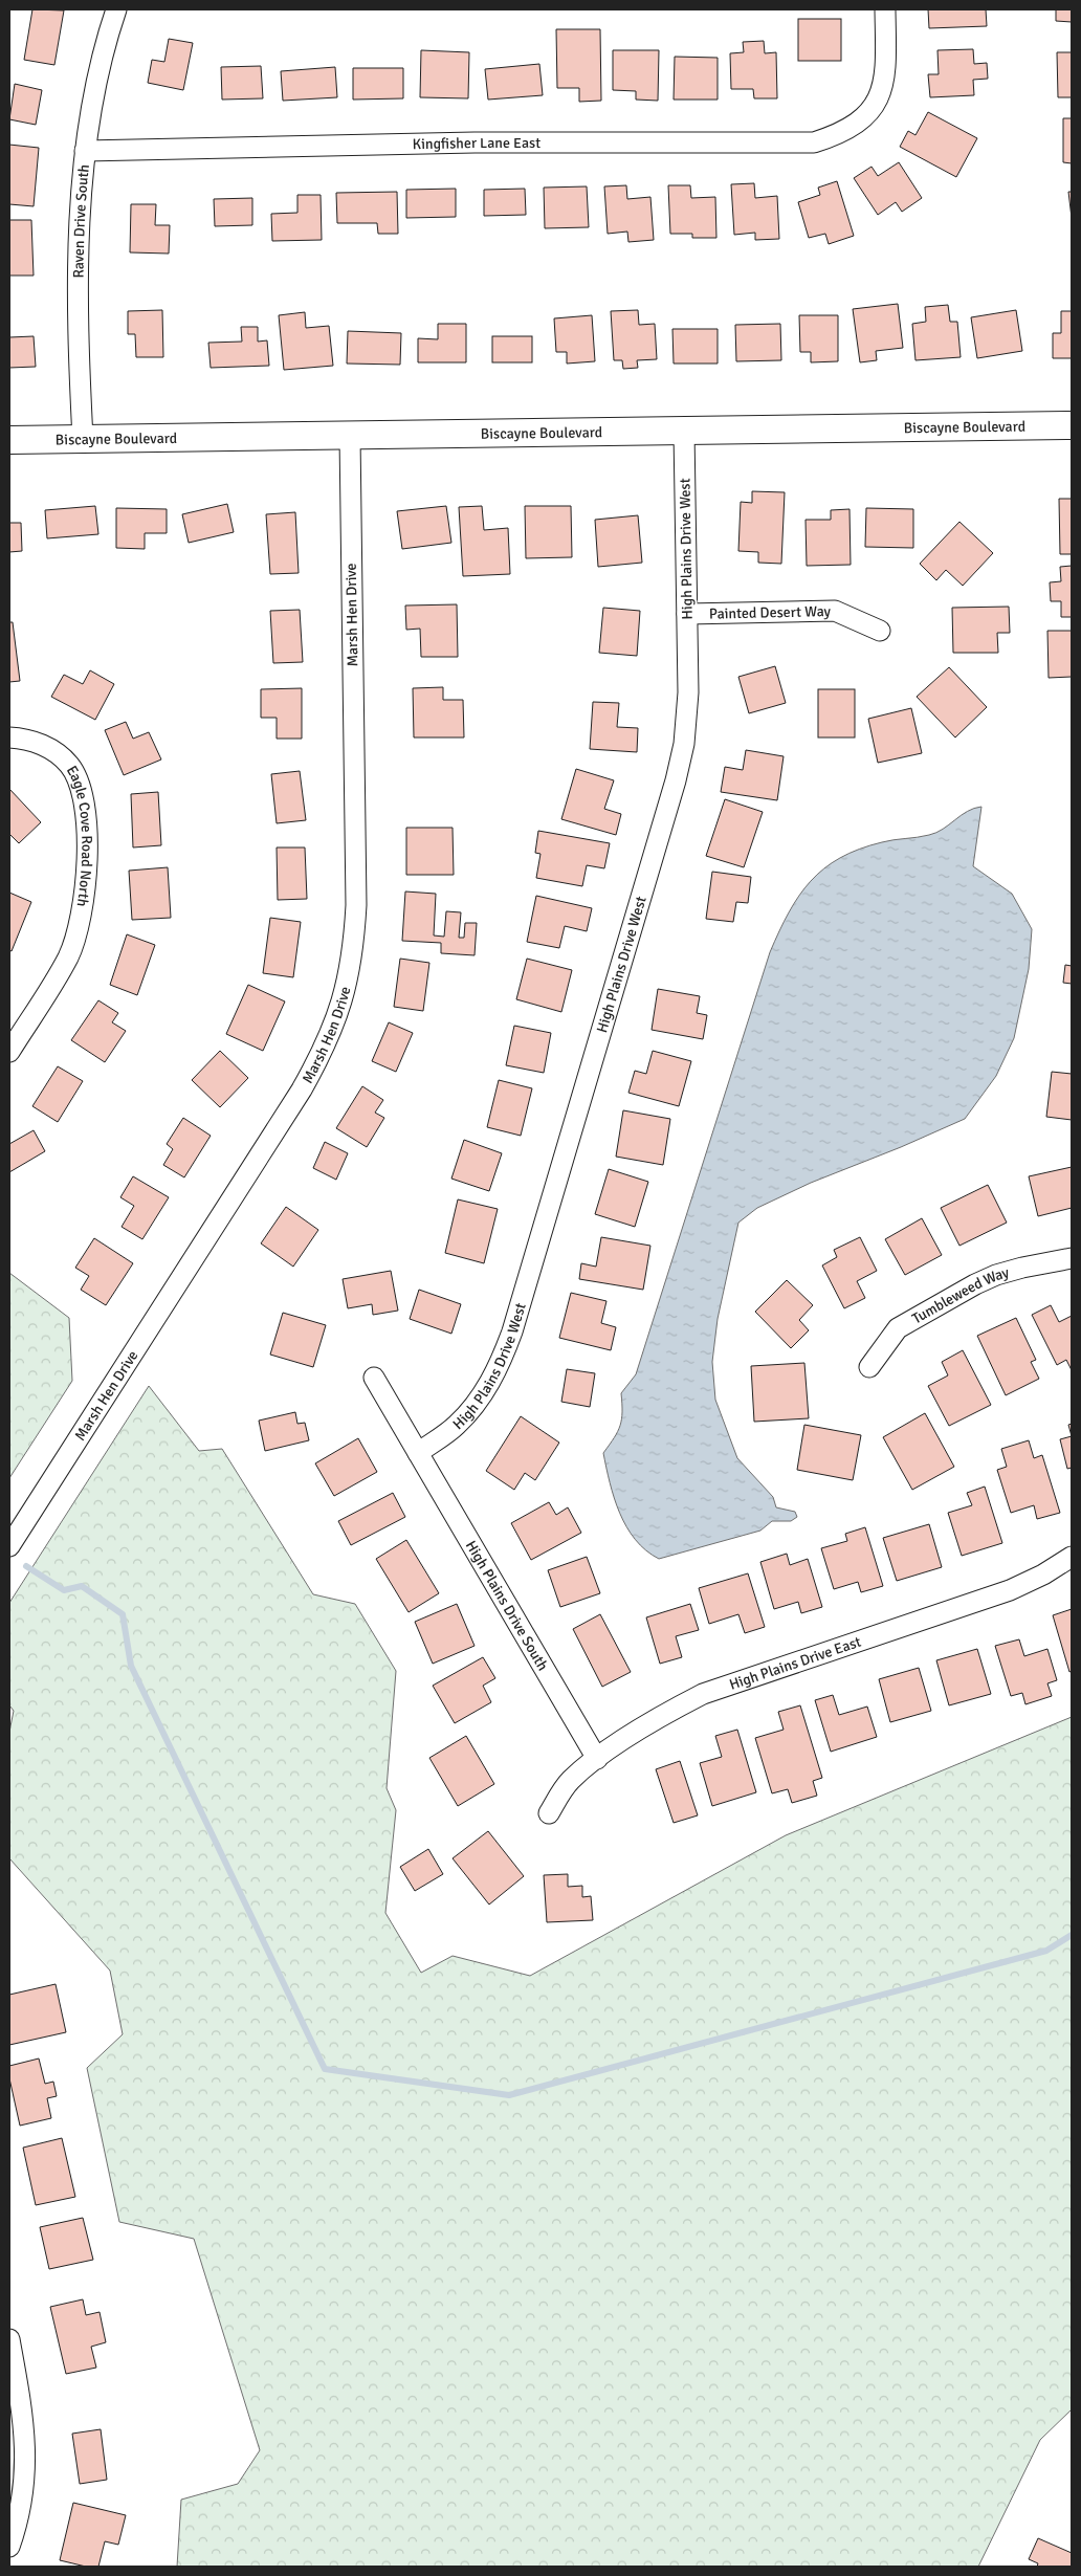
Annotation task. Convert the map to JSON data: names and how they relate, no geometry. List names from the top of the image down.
{
  "streets": {
    "street": [
      "Kingfisher Lane East",
      "Raven Drive South",
      "Biscayne Boulevard",
      "High Plains Drive West",
      "Painted Desert Way",
      "Marsh Hen Drive",
      "Eagle Cove Road North",
      "Tumbleweed Way",
      "High Plains Drive South",
      "High Plains Drive East"
    ]
  },
  "crossings": [
    ["Kingfisher Lane East", "Raven Drive South"],
    ["Raven Drive South", "Biscayne Boulevard"],
    ["Biscayne Boulevard", "High Plains Drive West"],
    ["Biscayne Boulevard", "Marsh Hen Drive"],
    ["High Plains Drive West", "Painted Desert Way"],
    ["High Plains Drive West", "High Plains Drive South"],
    ["High Plains Drive South", "High Plains Drive East"]
  ]
}
